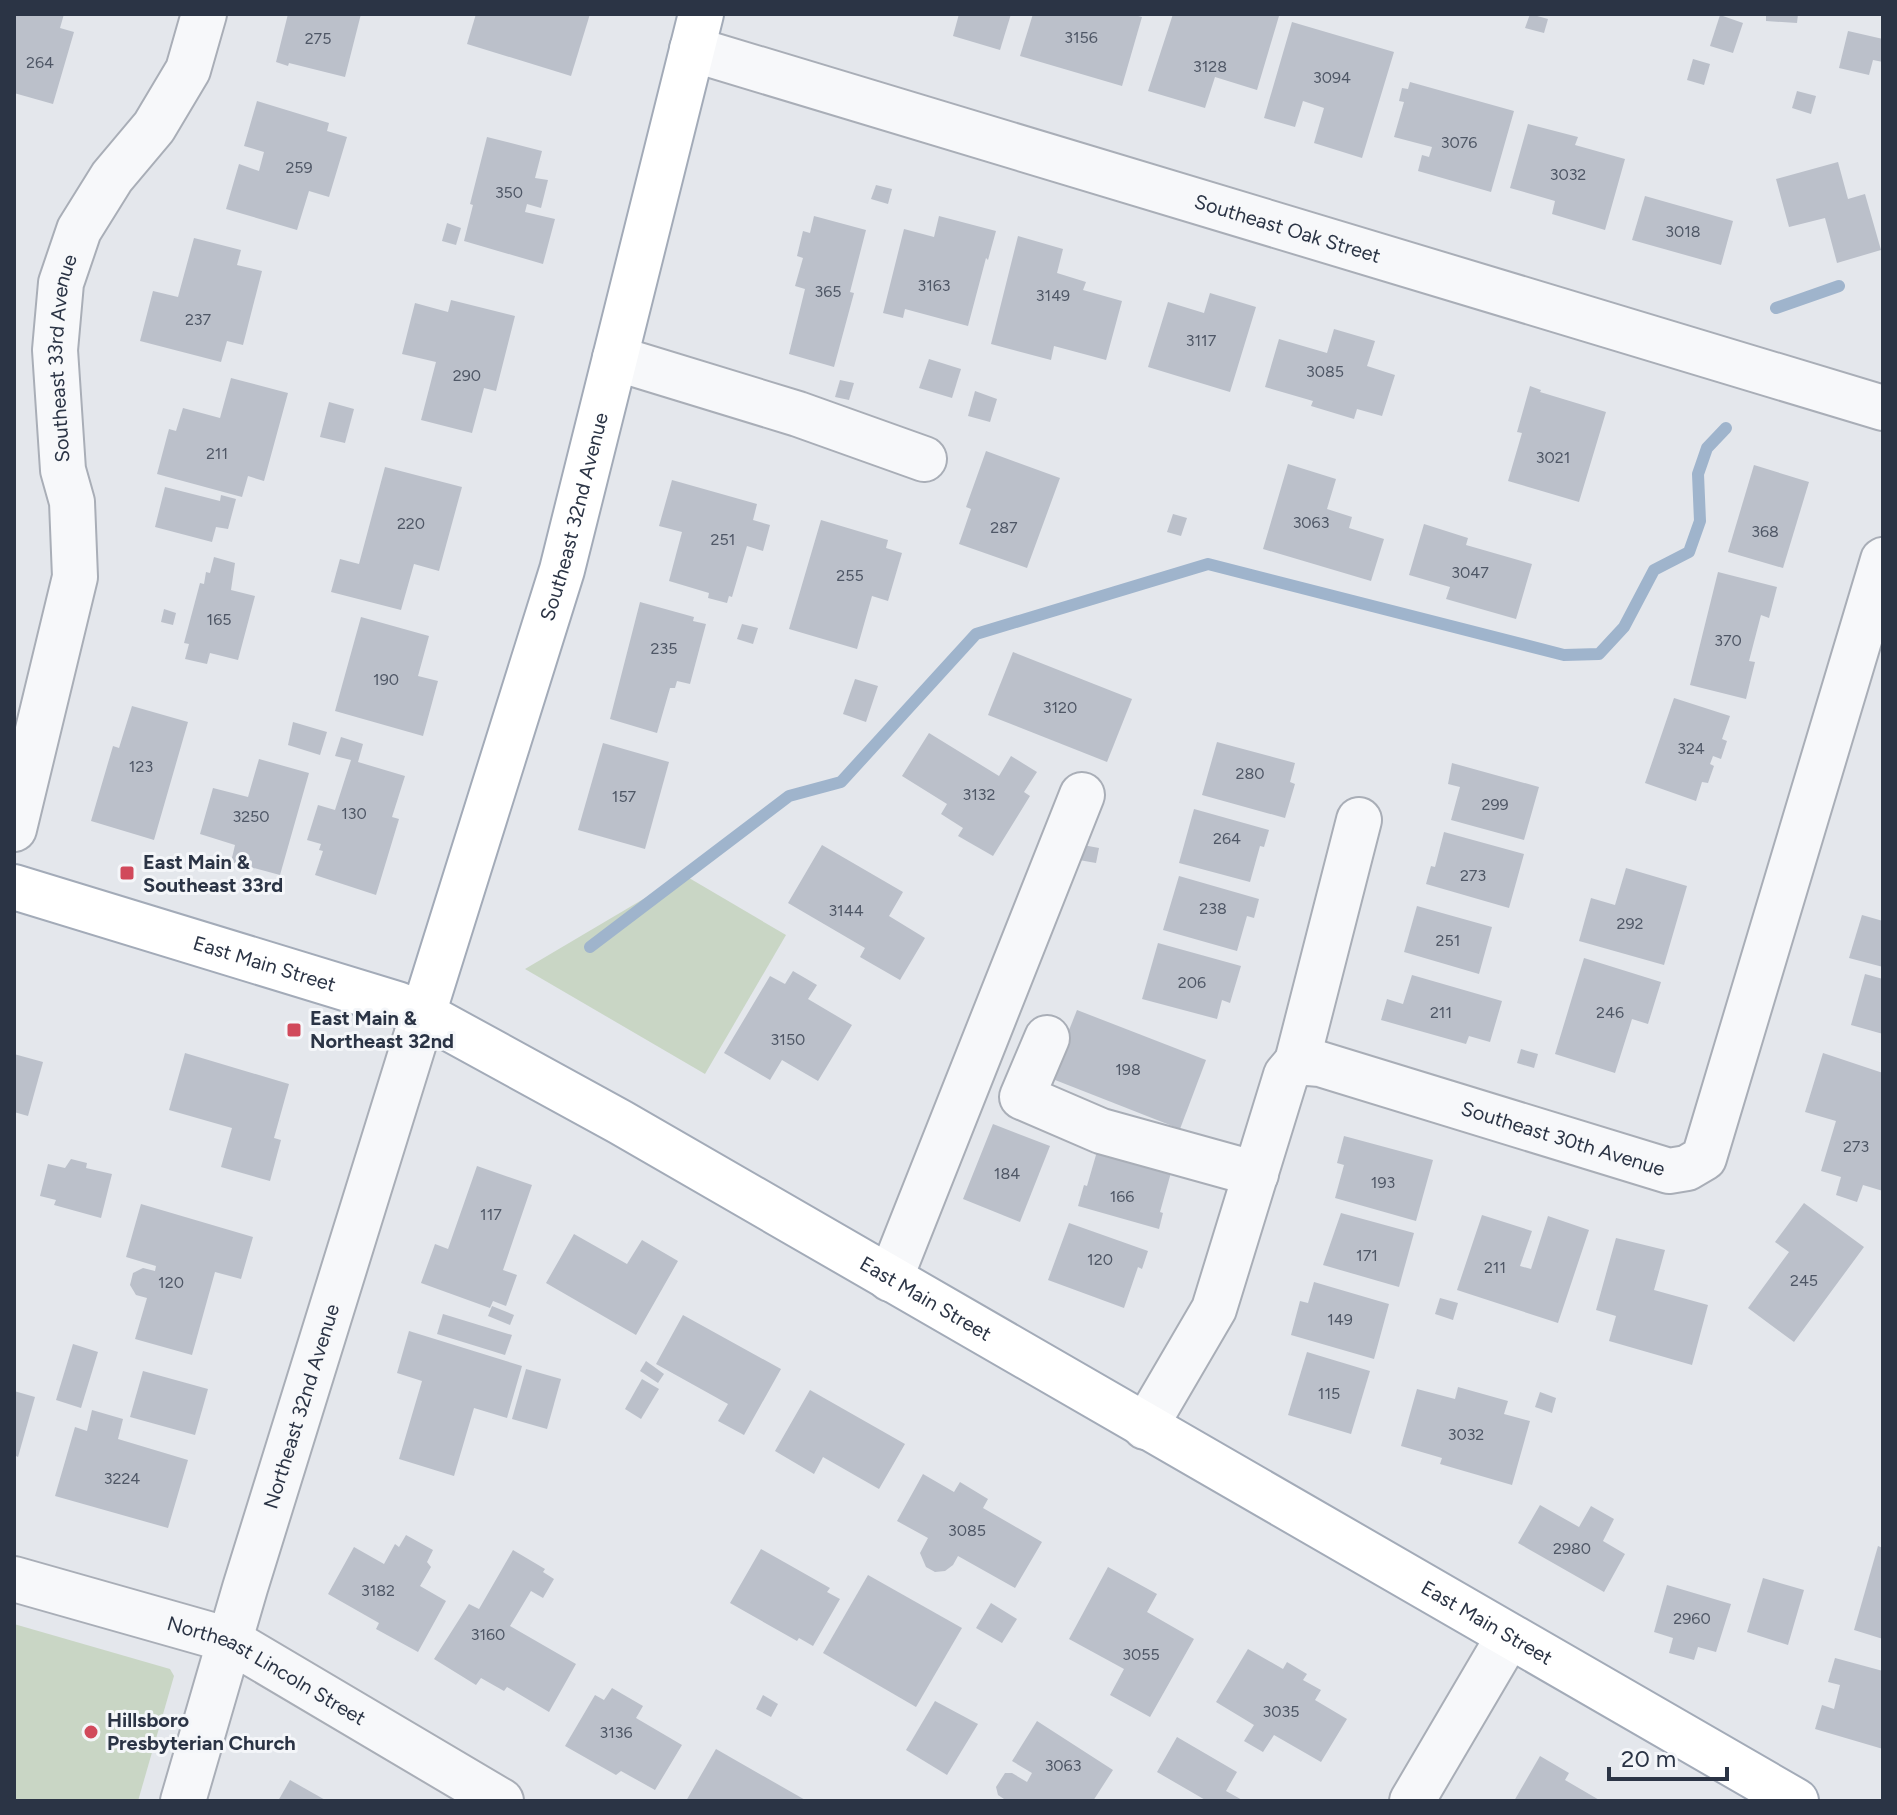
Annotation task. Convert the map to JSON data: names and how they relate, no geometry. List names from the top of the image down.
{
  "streets": {
    "main road": ["Southeast 32nd Avenue", "East Main Street"],
    "street": [
      "Southeast Oak Street",
      "Southeast 33rd Avenue",
      "Southeast 30th Avenue",
      "Northeast 32nd Avenue",
      "Northeast Lincoln Street"
    ]
  },
  "crossings": [
    ["Southeast Oak Street", "Southeast 32nd Avenue"],
    ["Southeast 32nd Avenue", "East Main Street"],
    ["Southeast 32nd Avenue", "Northeast 32nd Avenue"],
    ["East Main Street", "Northeast 32nd Avenue"],
    ["Northeast 32nd Avenue", "Northeast Lincoln Street"]
  ],
  "places": {
    "transit": ["East Main & Southeast 33rd", "East Main & Northeast 32nd"],
    "other": ["Hillsboro Presbyterian Church"]
  },
  "house_numbers": [
    "3156",
    "275",
    "264",
    "3128",
    "3094",
    "3076",
    "259",
    "3032",
    "350",
    "3018",
    "3163",
    "365",
    "3149",
    "237",
    "3117",
    "3085",
    "290",
    "211",
    "3021",
    "3063",
    "220",
    "287",
    "368",
    "251",
    "3047",
    "255",
    "165",
    "370",
    "235",
    "190",
    "3120",
    "324",
    "123",
    "280",
    "3132",
    "157",
    "299",
    "130",
    "3250",
    "264",
    "273",
    "238",
    "3144",
    "292",
    "251",
    "206",
    "211",
    "246",
    "3150",
    "198",
    "273",
    "184",
    "193",
    "166",
    "117",
    "171",
    "120",
    "211",
    "245",
    "120",
    "149",
    "115",
    "3032",
    "3224",
    "3085",
    "2980",
    "3182",
    "2960",
    "3160",
    "3055",
    "3035",
    "3136",
    "3063"
  ],
  "scale_bar": "20 m"
}
